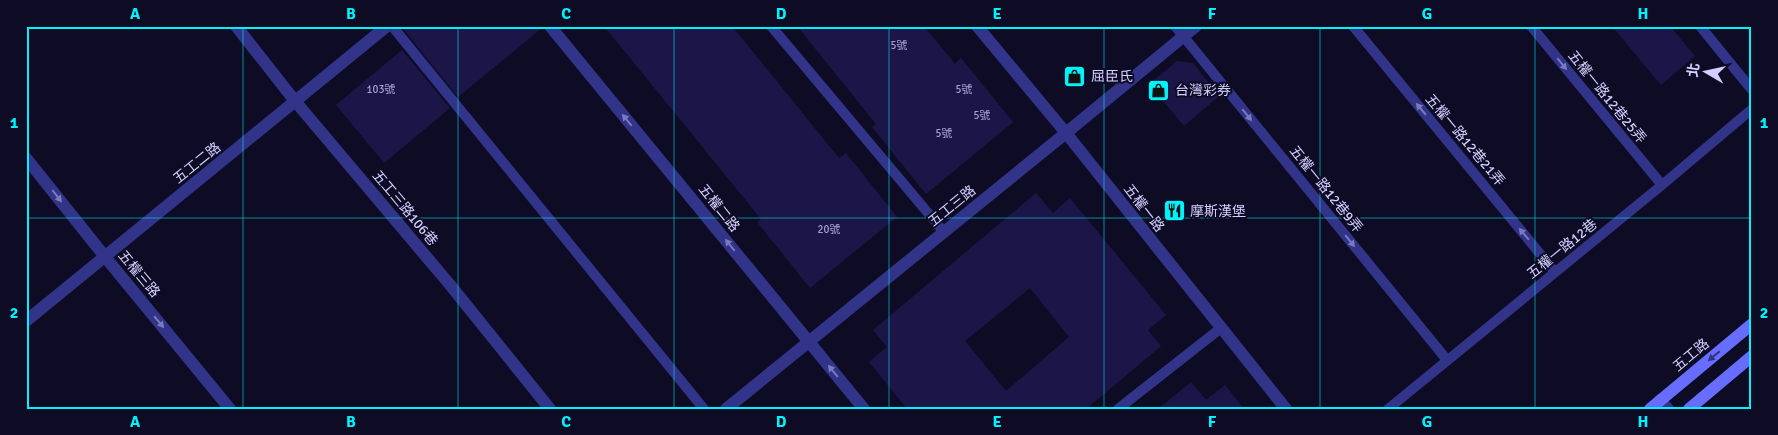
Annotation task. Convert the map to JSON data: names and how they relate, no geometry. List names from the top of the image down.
{
  "streets": {
    "street": [
      "五工二路",
      "五工三路",
      "五工三路106巷",
      "五權二路",
      "五權一路",
      "五權三路",
      "五工路"
    ],
    "lane": [
      "五權一路12巷25弄",
      "五權一路12巷21弄",
      "五權一路12巷9弄",
      "五權一路12巷"
    ]
  },
  "crossings": [
    ["五權一路12巷25弄", "五權一路12巷"],
    ["五權一路12巷21弄", "五權一路12巷"],
    ["五工二路", "五工三路106巷"],
    ["五工二路", "五權三路"],
    ["五權一路12巷9弄", "五工三路"],
    ["五權一路12巷9弄", "五權一路12巷"],
    ["五工三路", "五權二路"],
    ["五工三路", "五權一路"]
  ],
  "one_way": [
    "五權一路12巷25弄",
    "五權一路12巷21弄",
    "五權一路12巷9弄",
    "五權二路",
    "五權三路"
  ],
  "places": {
    "shop": ["屈臣氏", "台灣彩券"],
    "restaurant": ["摩斯漢堡"]
  },
  "house_numbers": [
    "5號",
    "103號",
    "5號",
    "5號",
    "5號",
    "20號"
  ],
  "north": "left",
  "grid": {
    "columns": [
      "A",
      "B",
      "C",
      "D",
      "E",
      "F",
      "G",
      "H"
    ],
    "rows": ["1", "2"]
  }
}
